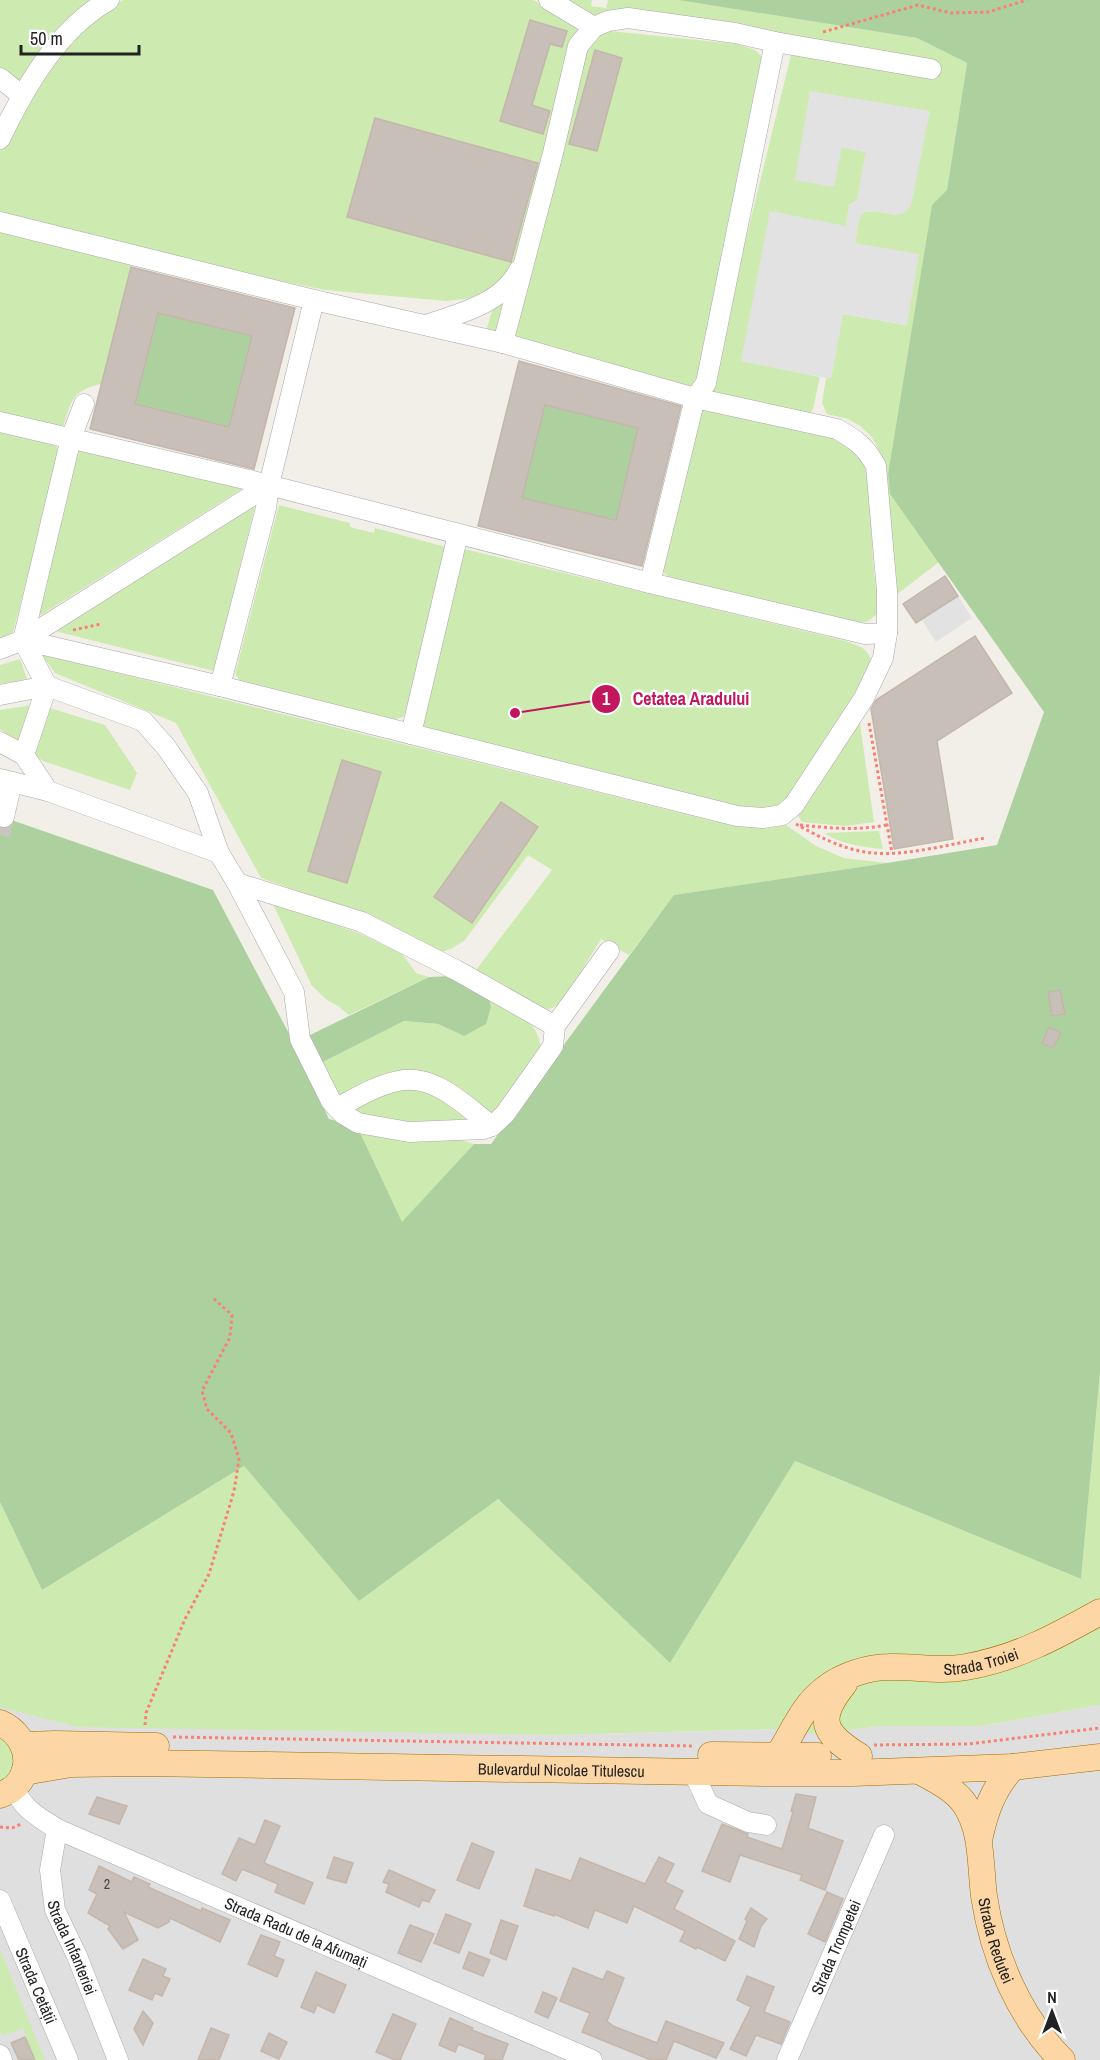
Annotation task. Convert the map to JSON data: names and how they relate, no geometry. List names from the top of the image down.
{
  "streets": {
    "main road": ["Strada Troiei", "Bulevardul Nicolae Titulescu", "Strada Redutei"],
    "street": [
      "Strada Radu de la Afumați",
      "Strada Infanteriei",
      "Strada Trompetei",
      "Strada Cetății"
    ]
  },
  "crossings": [
    ["Strada Troiei", "Bulevardul Nicolae Titulescu"],
    ["Bulevardul Nicolae Titulescu", "Strada Radu de la Afumați"],
    ["Strada Radu de la Afumați", "Strada Infanteriei"]
  ],
  "places": ["Cetatea Aradului"],
  "house_numbers": ["2"],
  "scale_bar": "50 m",
  "north": "top"
}
